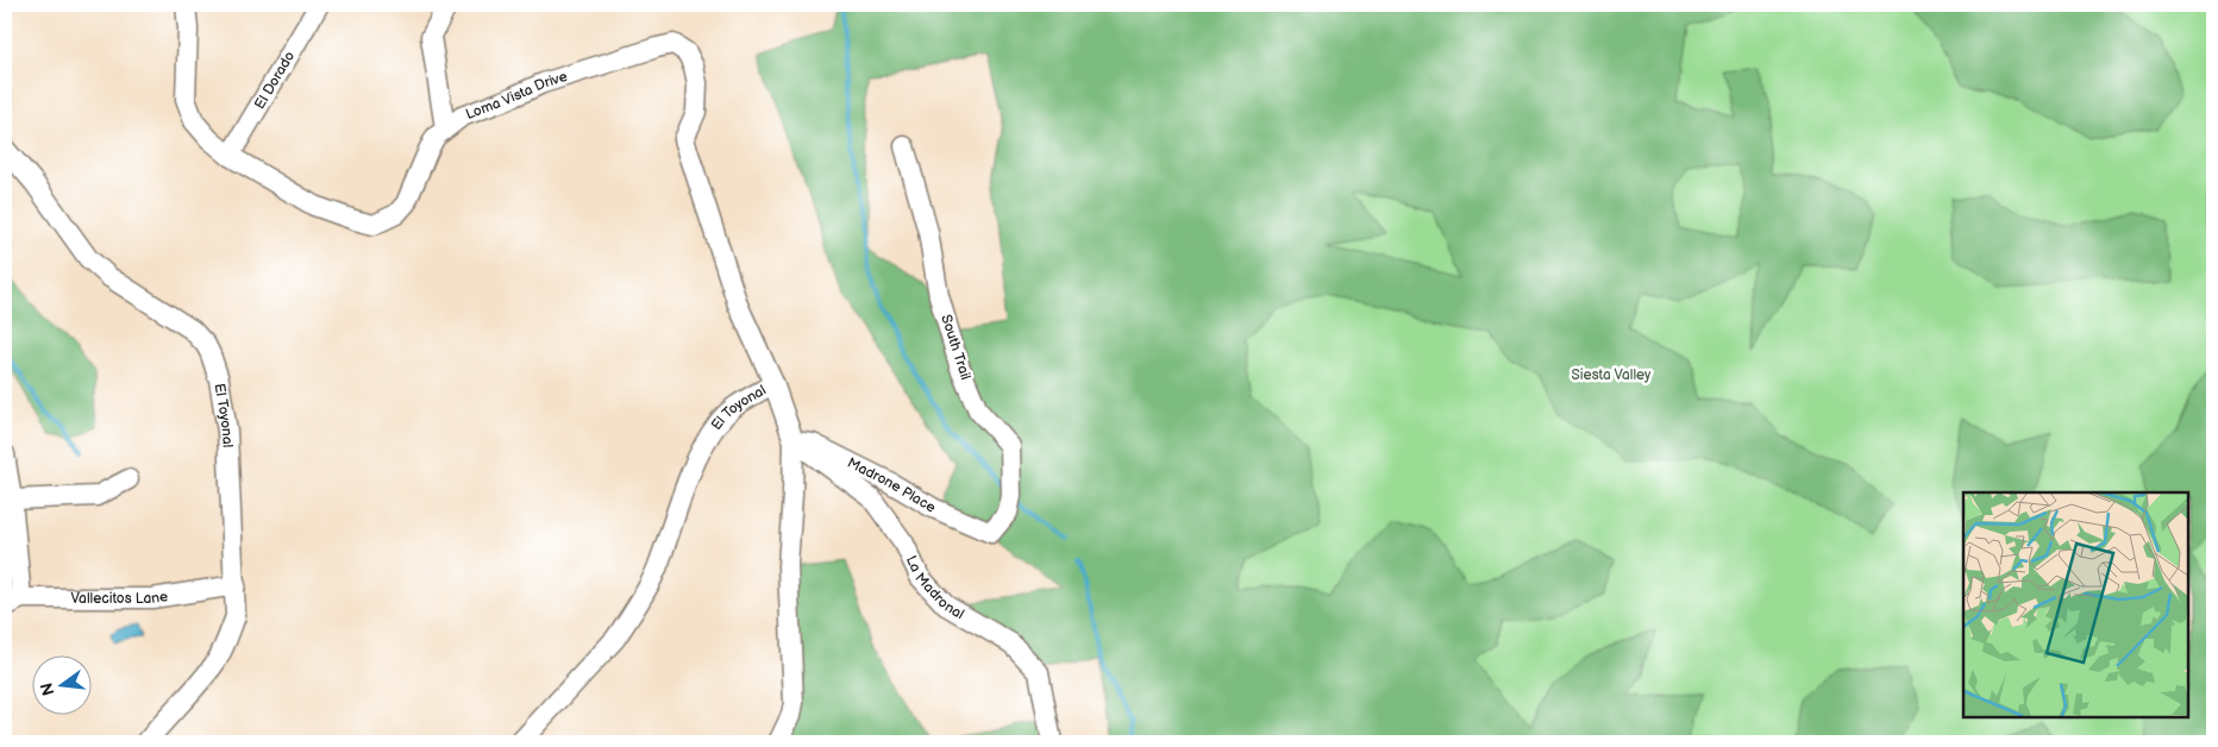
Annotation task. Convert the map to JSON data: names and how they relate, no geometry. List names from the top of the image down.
{
  "streets": {
    "street": [
      "El Dorado",
      "Loma Vista Drive",
      "South Trail",
      "El Toyonal",
      "Madrone Place",
      "La Madronal",
      "Vallecitos Lane"
    ]
  },
  "crossings": [
    ["El Dorado", "Loma Vista Drive"],
    ["Loma Vista Drive", "El Toyonal"],
    ["South Trail", "Madrone Place"],
    ["El Toyonal", "Madrone Place"],
    ["El Toyonal", "La Madronal"],
    ["El Toyonal", "Vallecitos Lane"],
    ["Madrone Place", "La Madronal"]
  ],
  "parks": ["Siesta Valley"],
  "north": "left"
}
